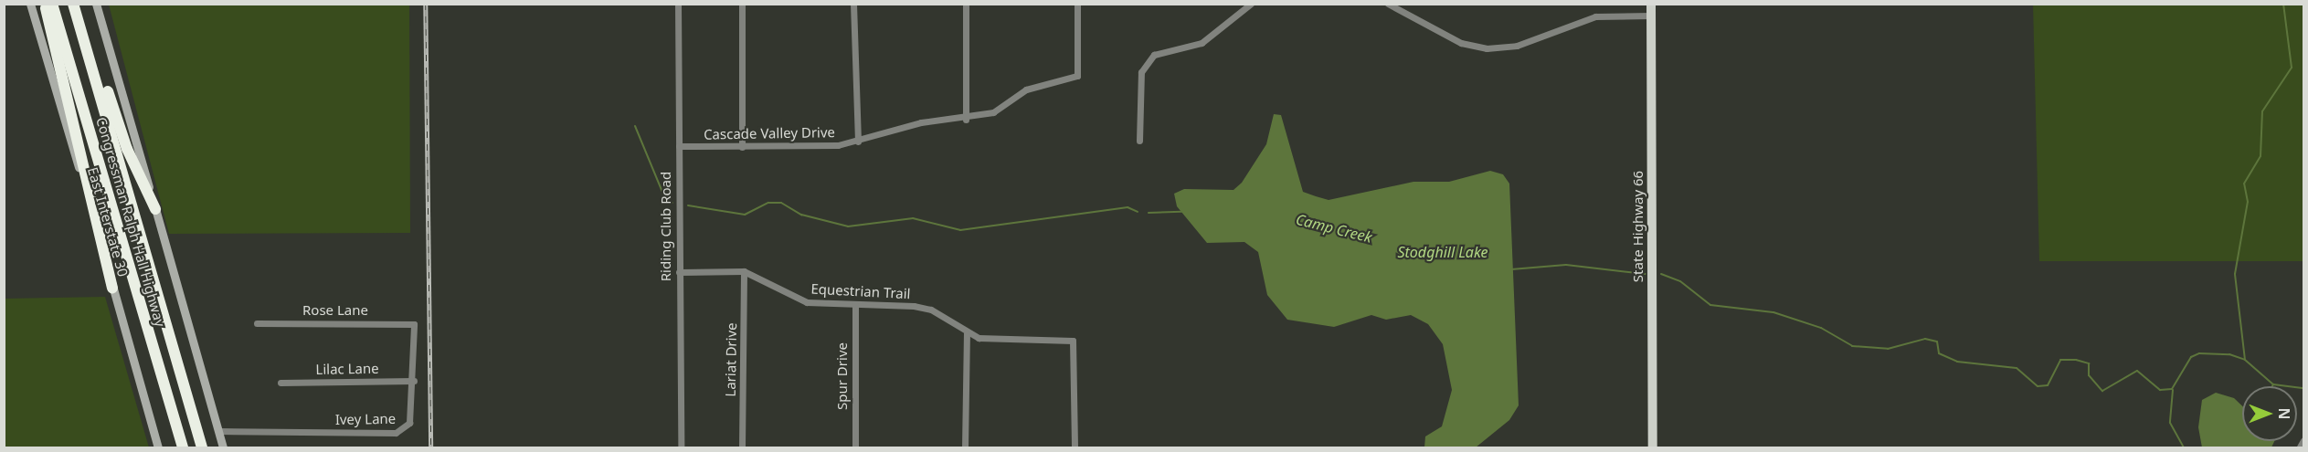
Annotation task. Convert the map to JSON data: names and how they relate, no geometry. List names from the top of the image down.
{
  "streets": {
    "highway": ["Congressman Ralph Hall Highway"],
    "main road": ["East Interstate 30", "State Highway 66"],
    "street": [
      "Cascade Valley Drive",
      "Riding Club Road",
      "Equestrian Trail",
      "Rose Lane",
      "Lariat Drive",
      "Lilac Lane",
      "Spur Drive",
      "Ivey Lane"
    ]
  },
  "crossings": [
    ["Cascade Valley Drive", "Riding Club Road"],
    ["Riding Club Road", "Equestrian Trail"],
    ["Equestrian Trail", "Lariat Drive"],
    ["Equestrian Trail", "Spur Drive"],
    ["Rose Lane", "Ivey Lane"],
    ["Lilac Lane", "Ivey Lane"]
  ],
  "water": ["Camp Creek", "Stodghill Lake"],
  "north": "right"
}
